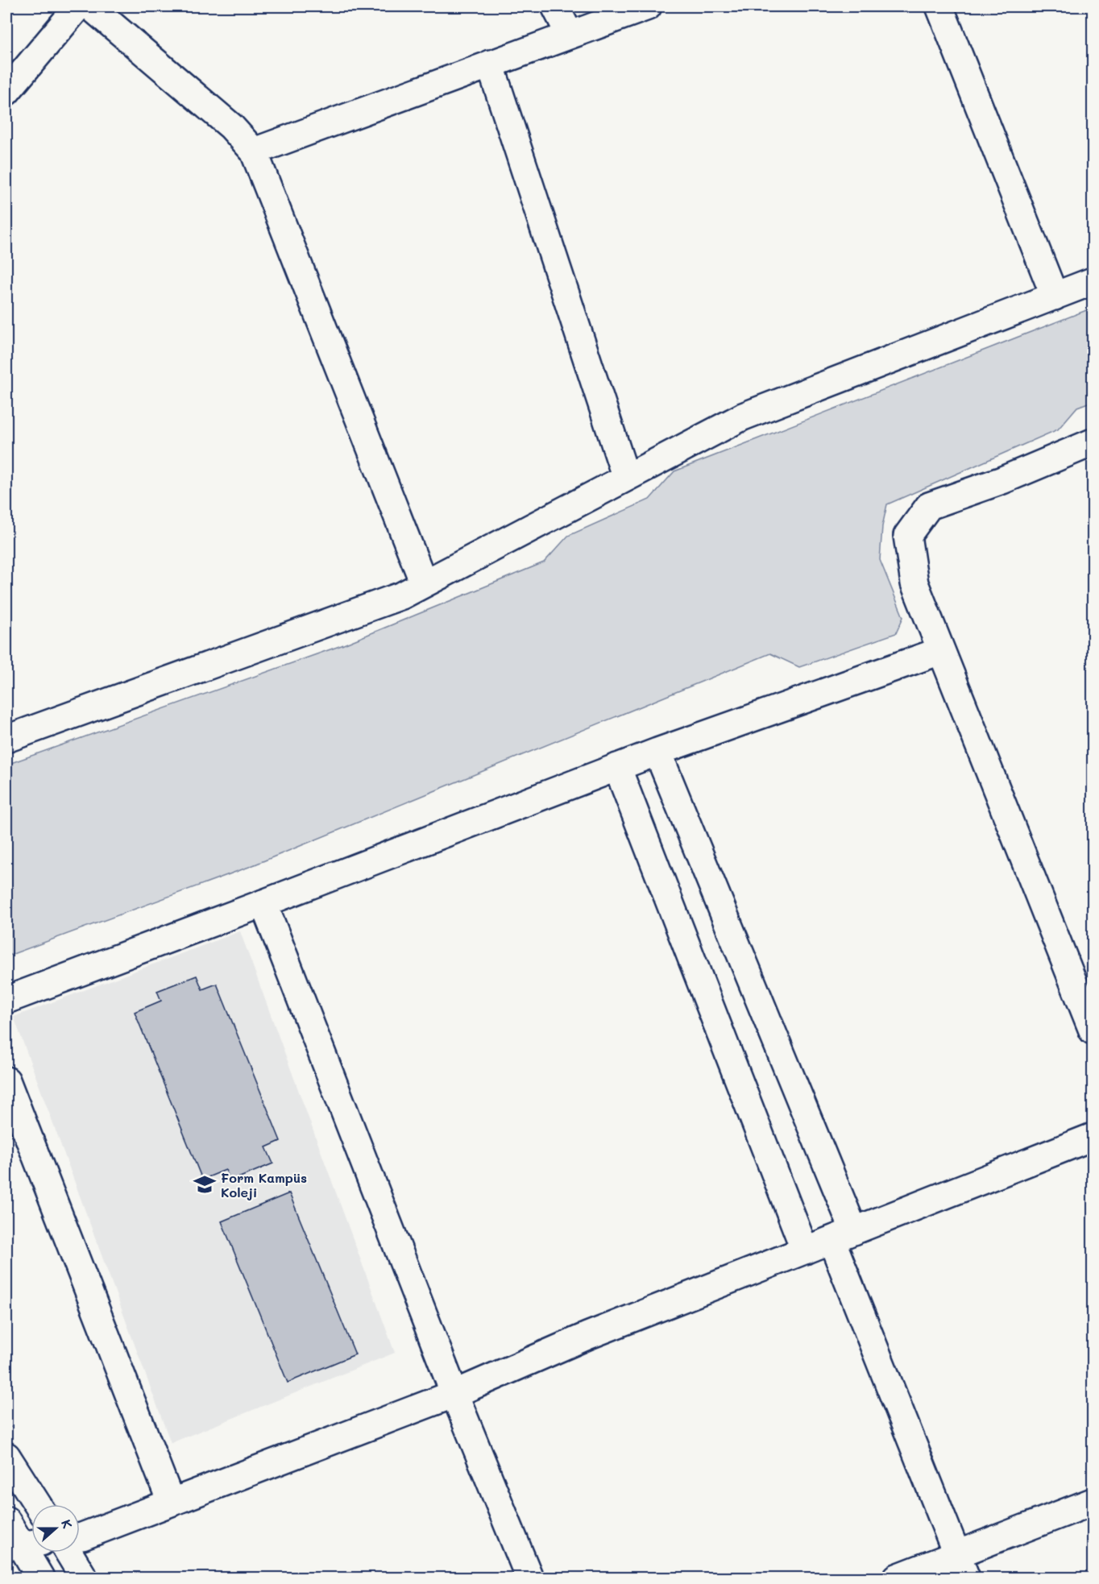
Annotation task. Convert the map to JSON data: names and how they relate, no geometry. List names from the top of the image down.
{
  "places": {
    "school or university": ["Form Kampüs Koleji"]
  },
  "north": "right"
}
